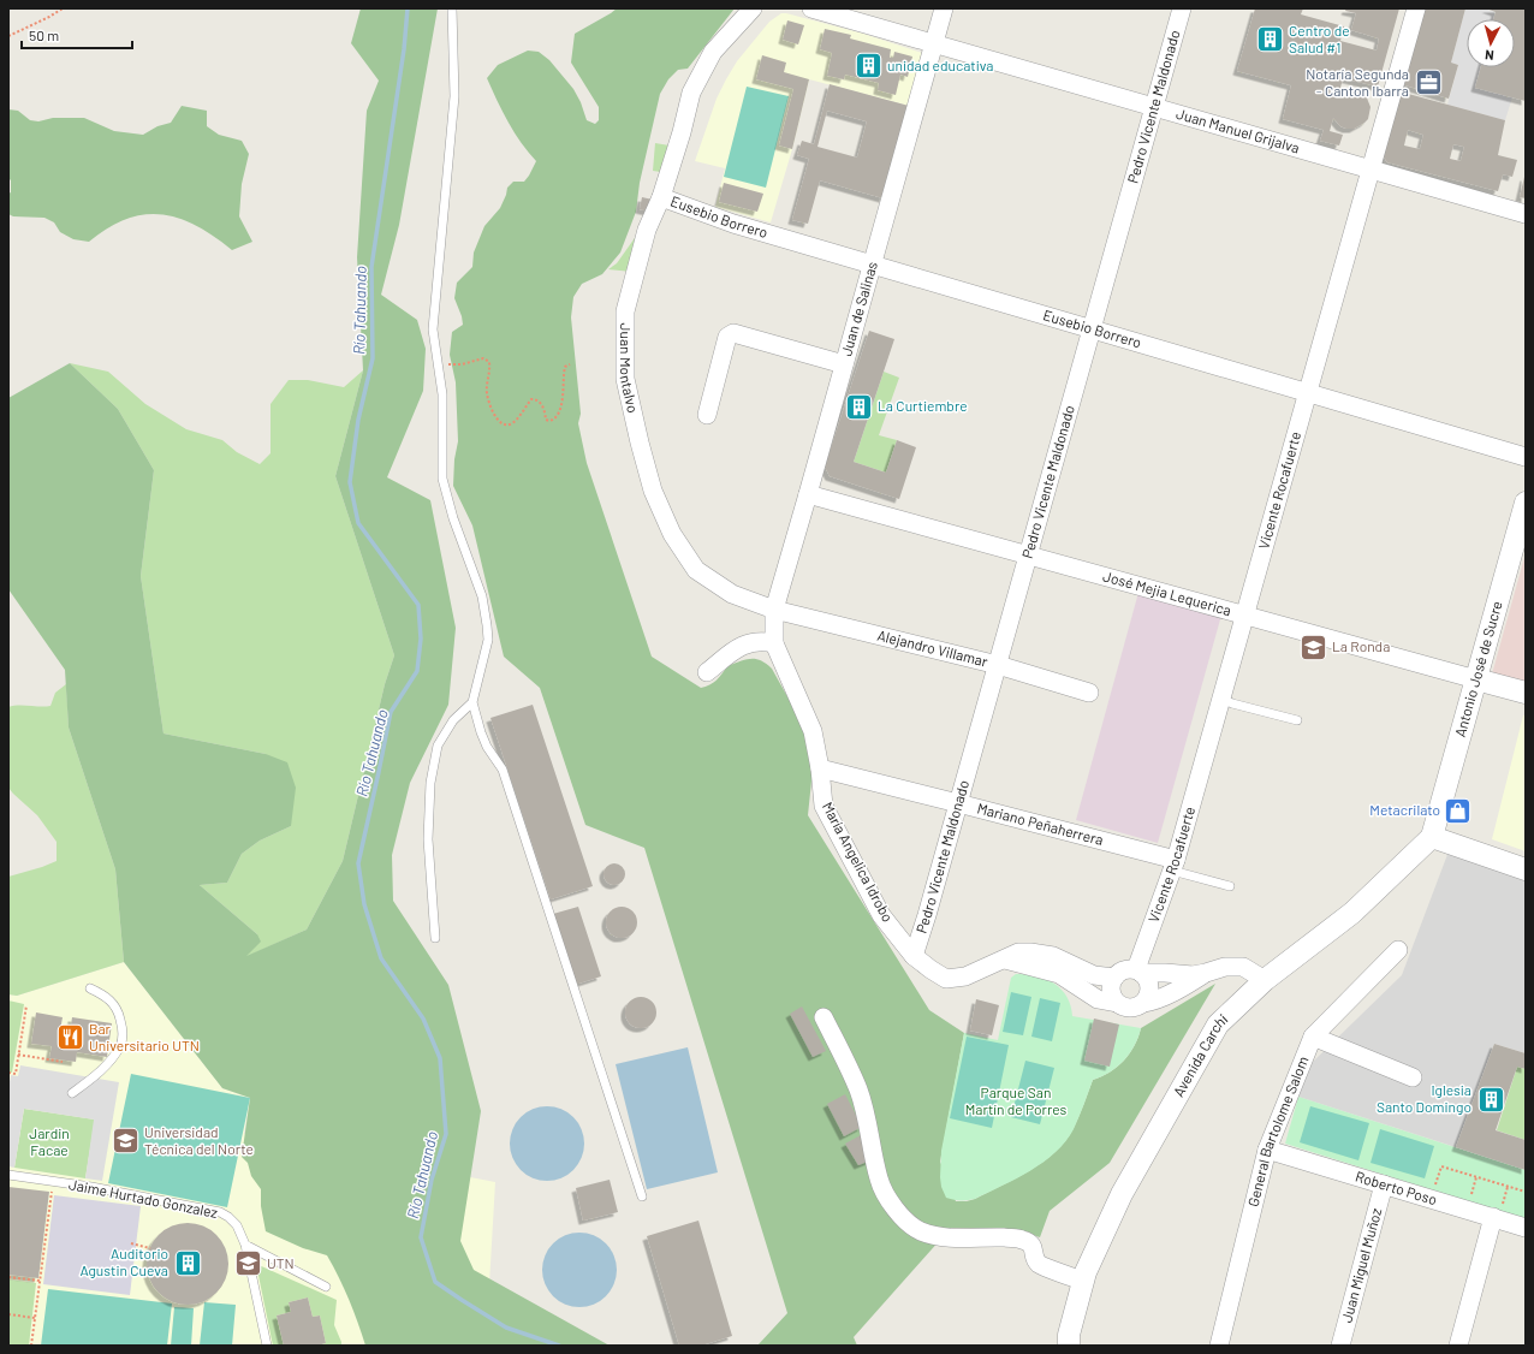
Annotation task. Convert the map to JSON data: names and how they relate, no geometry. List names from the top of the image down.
{
  "streets": {
    "street": [
      "Pedro Vicente Maldonado",
      "Juan Manuel Grijalva",
      "Eusebio Borrero",
      "Juan de Salinas",
      "Juan Montalvo",
      "Vicente Rocafuerte",
      "José Mejia Lequerica",
      "Alejandro Villamar",
      "Antonio José de Sucre",
      "Mariano Peñaherrera",
      "María Angelica Idrobo",
      "Avenida Carchi",
      "General Bartolome Salom",
      "Roberto Poso",
      "Juan Miguel Muñoz"
    ],
    "lane": ["Jaime Hurtado Gonzalez"]
  },
  "crossings": [
    ["Pedro Vicente Maldonado", "Juan Manuel Grijalva"],
    ["Pedro Vicente Maldonado", "Eusebio Borrero"],
    ["Pedro Vicente Maldonado", "José Mejia Lequerica"],
    ["Pedro Vicente Maldonado", "Alejandro Villamar"],
    ["Pedro Vicente Maldonado", "Mariano Peñaherrera"],
    ["Pedro Vicente Maldonado", "María Angelica Idrobo"],
    ["Juan Manuel Grijalva", "Juan de Salinas"],
    ["Juan Manuel Grijalva", "Vicente Rocafuerte"],
    ["Eusebio Borrero", "Juan de Salinas"],
    ["Eusebio Borrero", "Juan Montalvo"],
    ["Eusebio Borrero", "Vicente Rocafuerte"],
    ["Juan de Salinas", "Juan Montalvo"],
    ["Juan de Salinas", "José Mejia Lequerica"],
    ["Juan de Salinas", "Alejandro Villamar"],
    ["Juan de Salinas", "María Angelica Idrobo"],
    ["Juan Montalvo", "Alejandro Villamar"],
    ["Juan Montalvo", "María Angelica Idrobo"],
    ["Vicente Rocafuerte", "José Mejia Lequerica"],
    ["Vicente Rocafuerte", "Mariano Peñaherrera"],
    ["Vicente Rocafuerte", "María Angelica Idrobo"],
    ["José Mejia Lequerica", "Antonio José de Sucre"],
    ["Alejandro Villamar", "María Angelica Idrobo"],
    ["Antonio José de Sucre", "Avenida Carchi"],
    ["Mariano Peñaherrera", "María Angelica Idrobo"],
    ["General Bartolome Salom", "Roberto Poso"],
    ["Roberto Poso", "Juan Miguel Muñoz"]
  ],
  "water": ["Río Tahuando"],
  "parks": ["Parque San Martín de Porres", "Jardin Facae"],
  "places": {
    "building": [
      "Centro de Salud #1",
      "unidad educativa",
      "La Curtiembre",
      "Iglesia Santo Domingo",
      "Auditorio Agustin Cueva"
    ],
    "office": ["Notaría Segunda - Canton Ibarra"],
    "school or university": ["La Ronda", "Universidad Técnica del Norte", "UTN"],
    "shop": ["Metacrilato"],
    "restaurant": ["Bar Universitario UTN"]
  },
  "scale_bar": "50 m",
  "north": "bottom"
}
